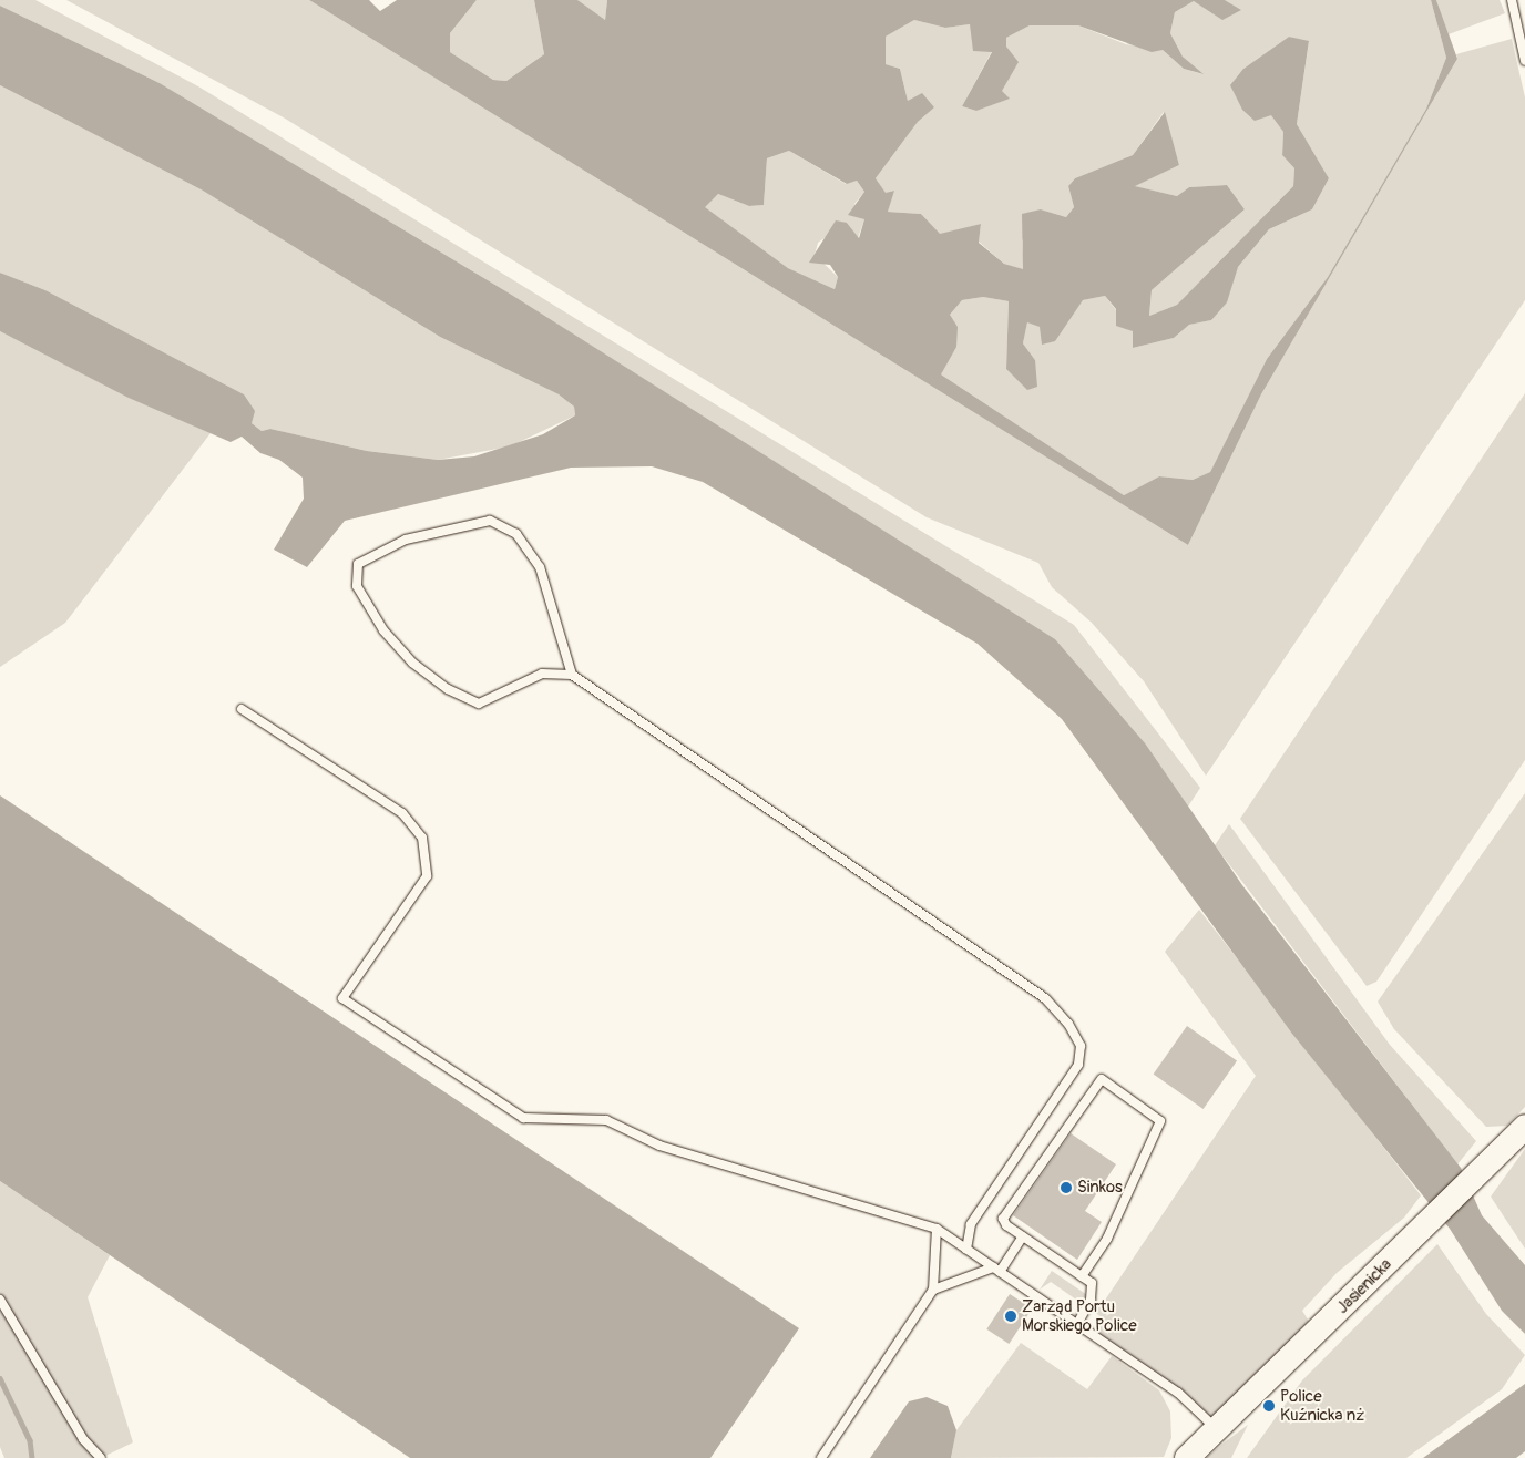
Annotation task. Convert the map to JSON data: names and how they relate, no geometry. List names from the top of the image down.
{
  "streets": {
    "main road": ["Jasienicka"]
  },
  "places": ["Sinkos", "Zarząd Portu Morskiego Police", "Police Kuźnicka nż"]
}
